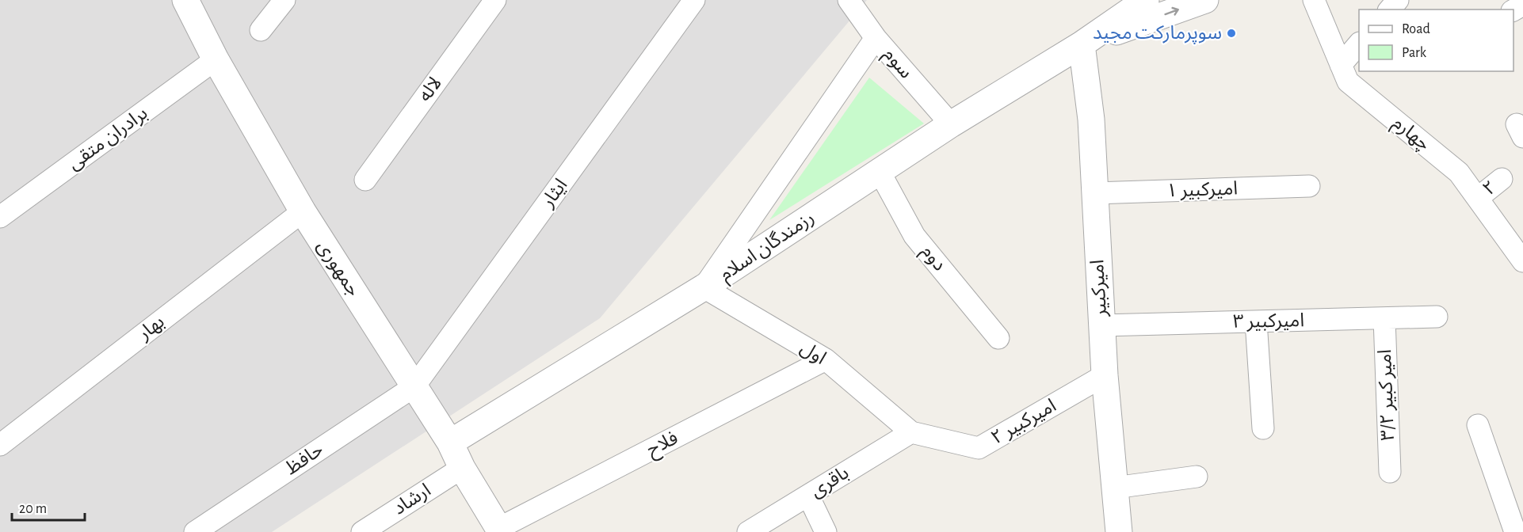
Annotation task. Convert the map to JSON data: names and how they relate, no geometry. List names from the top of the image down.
{
  "streets": {
    "street": [
      "سوم",
      "لاله",
      "چهارم",
      "برادران متقی",
      "۲",
      "امیرکبیر ۱",
      "ایثار",
      "رزمندگان اسلام",
      "دوم",
      "جمهوری",
      "امیرکبیر",
      "امیرکبیر ۳",
      "بهار",
      "اول",
      "امیر کبیر ۳/۲",
      "امیرکبیر ۲",
      "فلاح",
      "حافظ",
      "باقری",
      "ارشاد"
    ]
  },
  "crossings": [
    ["سوم", "رزمندگان اسلام"],
    ["چهارم", "۲"],
    ["برادران متقی", "جمهوری"],
    ["امیرکبیر ۱", "امیرکبیر"],
    ["ایثار", "جمهوری"],
    ["ایثار", "حافظ"],
    ["رزمندگان اسلام", "دوم"],
    ["رزمندگان اسلام", "جمهوری"],
    ["رزمندگان اسلام", "امیرکبیر"],
    ["رزمندگان اسلام", "اول"],
    ["جمهوری", "بهار"],
    ["جمهوری", "فلاح"],
    ["جمهوری", "حافظ"],
    ["جمهوری", "ارشاد"],
    ["امیرکبیر", "امیرکبیر ۳"],
    ["امیرکبیر", "امیرکبیر ۲"],
    ["امیرکبیر ۳", "امیر کبیر ۳/۲"],
    ["اول", "امیرکبیر ۲"],
    ["اول", "فلاح"],
    ["اول", "باقری"],
    ["امیرکبیر ۲", "باقری"]
  ],
  "places": ["سوپرمارکت مجید"],
  "legend": ["Road", "Park"],
  "scale_bar": "20 m"
}
